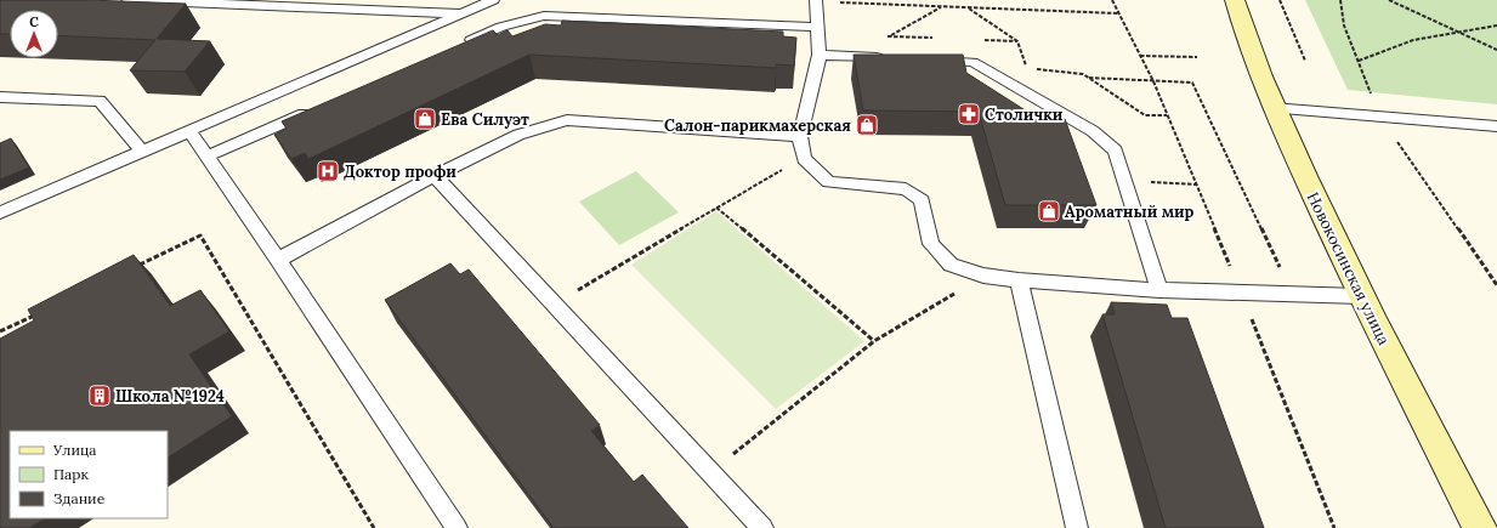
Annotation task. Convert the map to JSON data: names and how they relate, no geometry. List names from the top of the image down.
{
  "streets": {
    "street": ["Новокосинская улица"]
  },
  "places": {
    "pharmacy": ["Столички"],
    "shop": ["Ева Силуэт", "Салон-парикмахерская", "Ароматный мир"],
    "hospital": ["Доктор профи"],
    "building": ["Школа №1924"]
  },
  "legend": ["Улица", "Парк", "Здание"],
  "north": "top"
}
